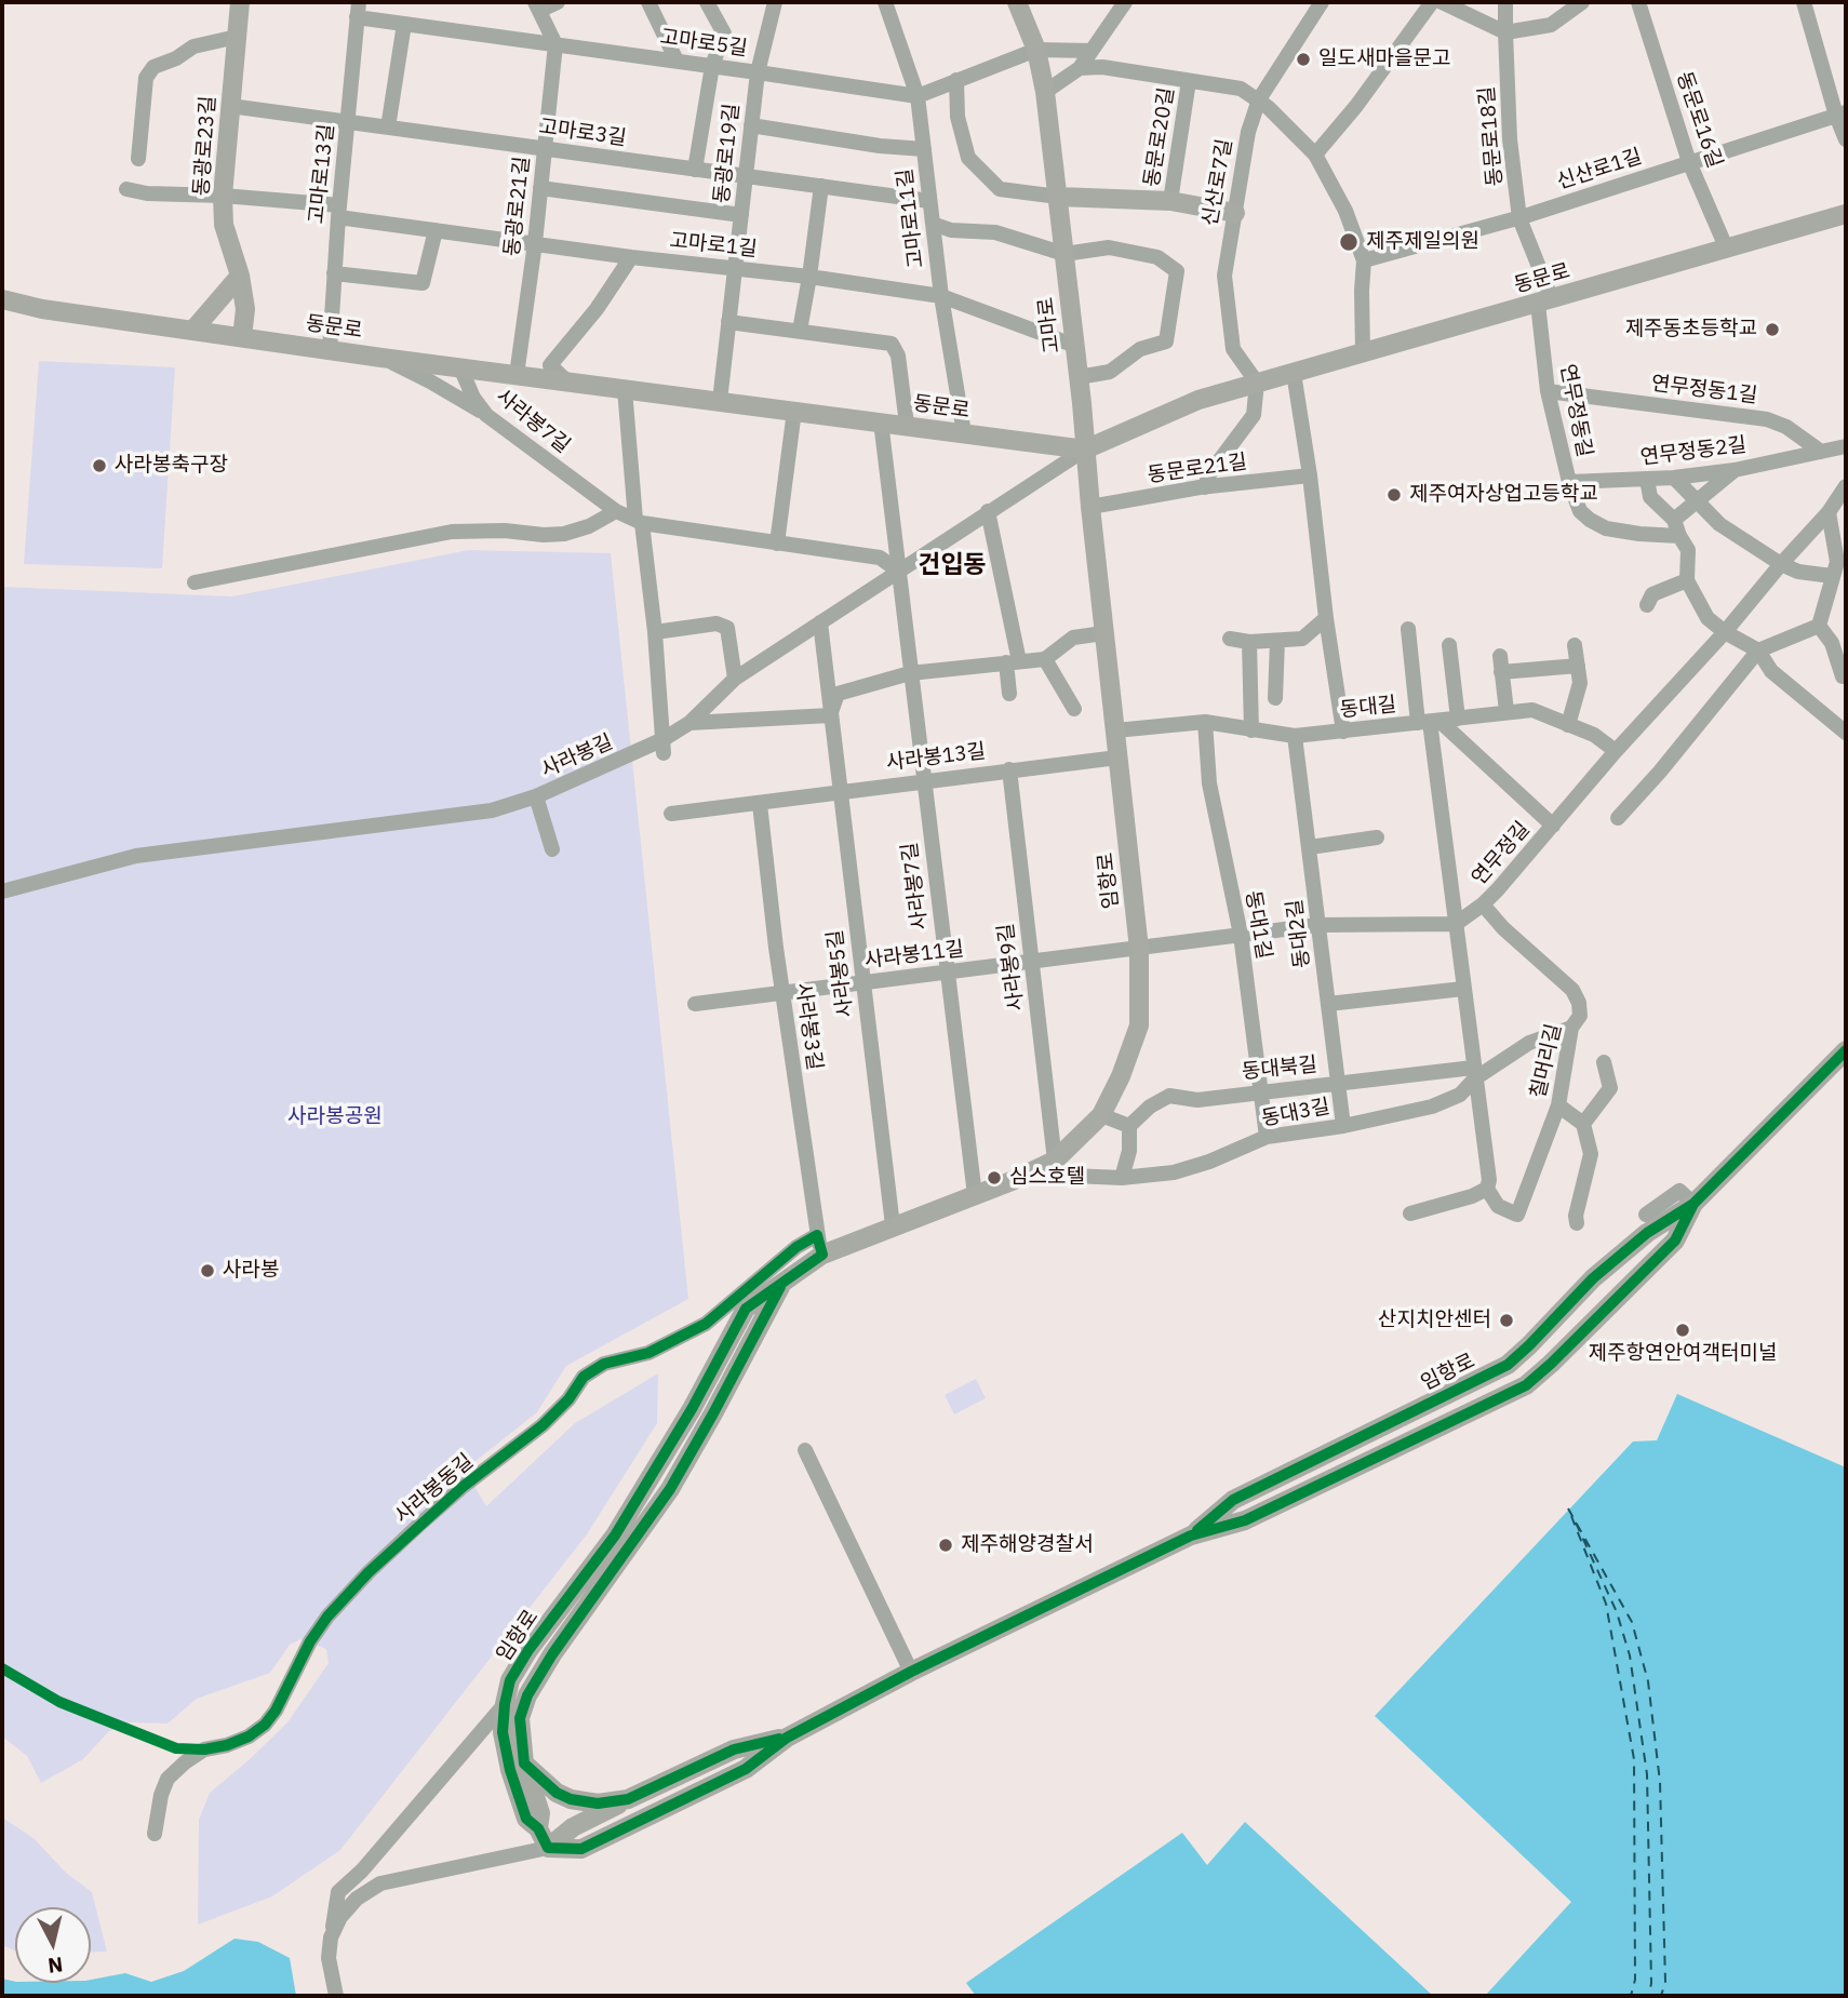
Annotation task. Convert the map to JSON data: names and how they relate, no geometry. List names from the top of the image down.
{
  "streets": {
    "main road": [
      "동광로23길",
      "동문로",
      "고마로",
      "임항로"
    ],
    "street": [
      "고마로5길",
      "동문로16길",
      "고마로3길",
      "동문로18길",
      "동문로20길",
      "동광로19길",
      "신산로1길",
      "고마로13길",
      "신산로7길",
      "동광로21길",
      "고마로11길",
      "고마로1길",
      "연무정동1길",
      "연무정동길",
      "사라봉7길",
      "연무정동2길",
      "동문로21길",
      "동대길",
      "사라봉길",
      "사라봉13길",
      "연무정길",
      "동대1길",
      "동대2길",
      "사라봉11길",
      "사라봉9길",
      "사라봉5길",
      "사라봉3길",
      "칠머리길",
      "동대북길",
      "동대3길",
      "사라봉동길"
    ]
  },
  "crossings": [
    ["고마로5길", "동광로19길"],
    ["고마로5길", "고마로13길"],
    ["고마로5길", "동광로21길"],
    ["고마로5길", "고마로11길"],
    ["동문로16길", "신산로1길"],
    ["동문로16길", "동문로"],
    ["고마로3길", "동광로23길"],
    ["고마로3길", "동광로19길"],
    ["고마로3길", "고마로13길"],
    ["고마로3길", "동광로21길"],
    ["고마로3길", "고마로11길"],
    ["동문로18길", "신산로1길"],
    ["동문로18길", "동문로"],
    ["동문로18길", "연무정동길"],
    ["동문로20길", "신산로1길"],
    ["동문로20길", "신산로7길"],
    ["동문로20길", "동문로"],
    ["동광로23길", "고마로1길"],
    ["동광로23길", "동문로"],
    ["동광로19길", "고마로1길"],
    ["동광로19길", "동문로"],
    ["고마로13길", "고마로1길"],
    ["고마로13길", "동문로"],
    ["신산로7길", "동문로"],
    ["동광로21길", "고마로1길"],
    ["동광로21길", "동문로"],
    ["고마로11길", "고마로1길"],
    ["고마로11길", "동문로"],
    ["고마로1길", "고마로"],
    ["동문로", "고마로"],
    ["동문로", "연무정동길"],
    ["동문로", "사라봉7길"],
    ["동문로", "사라봉길"],
    ["동문로", "임항로"],
    ["고마로", "사라봉길"],
    ["고마로", "임항로"],
    ["연무정동1길", "연무정동길"],
    ["연무정동1길", "연무정동2길"],
    ["연무정동길", "연무정동2길"],
    ["사라봉7길", "사라봉길"],
    ["사라봉7길", "사라봉13길"],
    ["사라봉7길", "임항로"],
    ["사라봉7길", "사라봉11길"],
    ["동문로21길", "임항로"],
    ["동대길", "연무정길"],
    ["동대길", "임항로"],
    ["동대길", "동대1길"],
    ["동대길", "동대2길"],
    ["사라봉길", "임항로"],
    ["사라봉길", "사라봉5길"],
    ["사라봉13길", "임항로"],
    ["사라봉13길", "사라봉9길"],
    ["사라봉13길", "사라봉5길"],
    ["사라봉13길", "사라봉3길"],
    ["연무정길", "칠머리길"],
    ["임항로", "사라봉11길"],
    ["임항로", "사라봉9길"],
    ["임항로", "사라봉5길"],
    ["임항로", "사라봉3길"],
    ["동대1길", "동대북길"],
    ["동대1길", "동대3길"],
    ["동대2길", "동대북길"],
    ["동대2길", "동대3길"],
    ["사라봉11길", "사라봉9길"],
    ["사라봉11길", "사라봉5길"],
    ["사라봉11길", "사라봉3길"],
    ["사라봉3길", "사라봉동길"],
    ["칠머리길", "동대3길"],
    ["동대북길", "동대3길"]
  ],
  "districts": ["건입동"],
  "parks": ["사라봉공원"],
  "places": [
    "일도새마을문고",
    "제주제일의원",
    "제주동초등학교",
    "사라봉축구장",
    "제주여자상업고등학교",
    "심스호텔",
    "사라봉",
    "산지치안센터",
    "제주항연안여객터미널",
    "제주해양경찰서"
  ],
  "north": "bottom"
}
